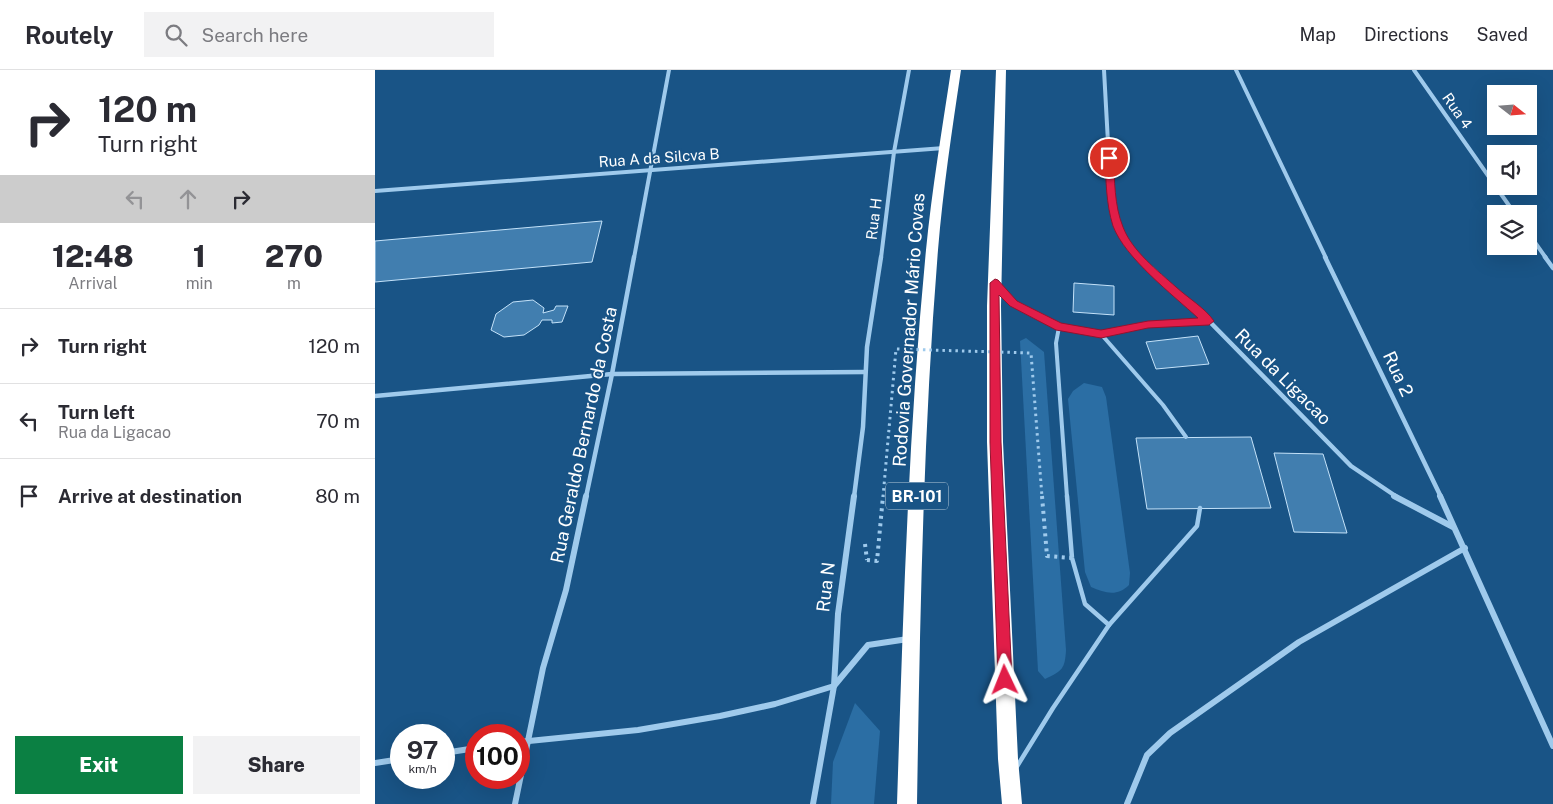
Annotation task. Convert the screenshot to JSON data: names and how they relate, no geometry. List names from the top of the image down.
{
  "streets": {
    "highway": ["Rodovia Governador Mário Covas", "BR-101"],
    "street": [
      "Rua 4",
      "Rua A da Silcva B",
      "Rua H",
      "Rua 2",
      "Rua da Ligacao",
      "Rua Geraldo Bernardo da Costa",
      "Rua N"
    ]
  },
  "crossings": [
    ["Rua A da Silcva B", "Rua H"],
    ["Rua A da Silcva B", "Rodovia Governador Mário Covas"],
    ["Rua A da Silcva B", "Rua Geraldo Bernardo da Costa"],
    ["Rua H", "Rua N"],
    ["Rua 2", "Rua da Ligacao"]
  ],
  "north": "right",
  "page": {
    "header": "Routely",
    "search": "Search here",
    "nav": ["Map", "Directions", "Saved"],
    "turn": ["120 m", "Turn right"],
    "eta": [
      "12:48",
      "Arrival",
      "1",
      "min",
      "270",
      "m"
    ],
    "list": [
      {
        "name": "Turn right",
        "value": "120 m"
      },
      {
        "name": "Turn left",
        "note": "Rua da Ligacao",
        "value": "70 m"
      },
      {
        "name": "Arrive at destination",
        "value": "80 m"
      }
    ],
    "speed": "97 km/h",
    "limit": "100",
    "buttons": ["Exit", "Share"]
  }
}
